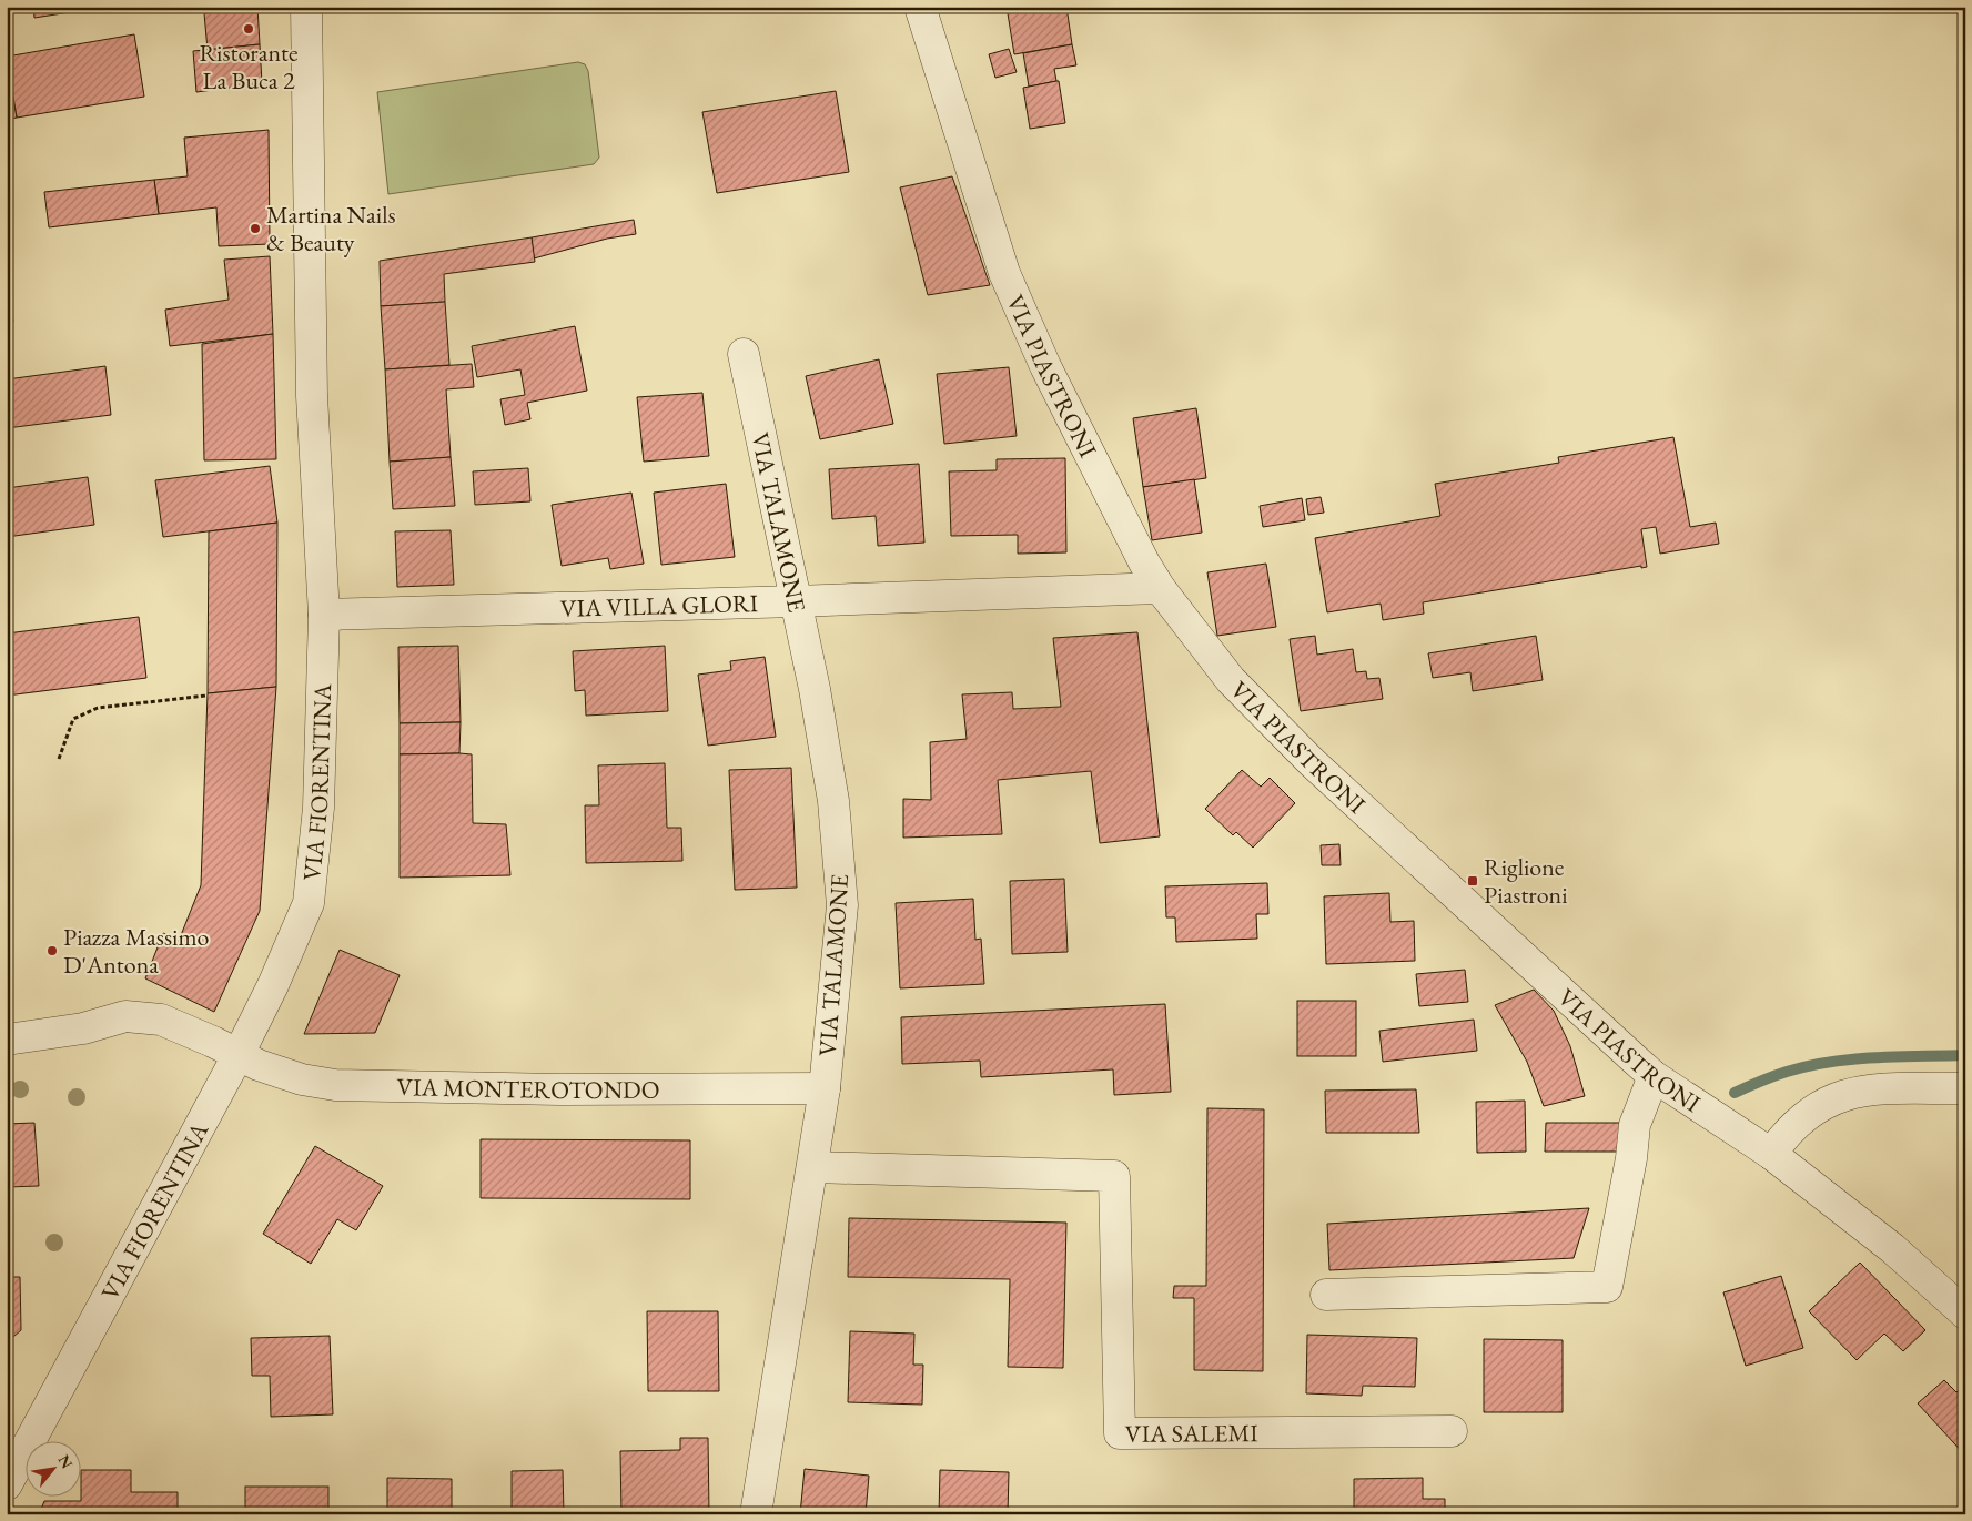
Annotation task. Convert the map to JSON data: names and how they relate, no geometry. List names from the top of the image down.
{
  "streets": {
    "street": [
      "VIA PIASTRONI",
      "VIA TALAMONE",
      "VIA VILLA GLORI",
      "VIA FIORENTINA",
      "VIA MONTEROTONDO",
      "VIA SALEMI"
    ]
  },
  "crossings": [
    ["VIA PIASTRONI", "VIA VILLA GLORI"],
    ["VIA TALAMONE", "VIA VILLA GLORI"],
    ["VIA TALAMONE", "VIA MONTEROTONDO"],
    ["VIA TALAMONE", "VIA SALEMI"],
    ["VIA VILLA GLORI", "VIA FIORENTINA"],
    ["VIA FIORENTINA", "VIA MONTEROTONDO"]
  ],
  "places": {
    "other": ["Ristorante La Buca 2", "Martina Nails & Beauty", "Piazza Massimo D'Antona"],
    "transit": ["Riglione Piastroni"]
  },
  "north": "top right"
}
